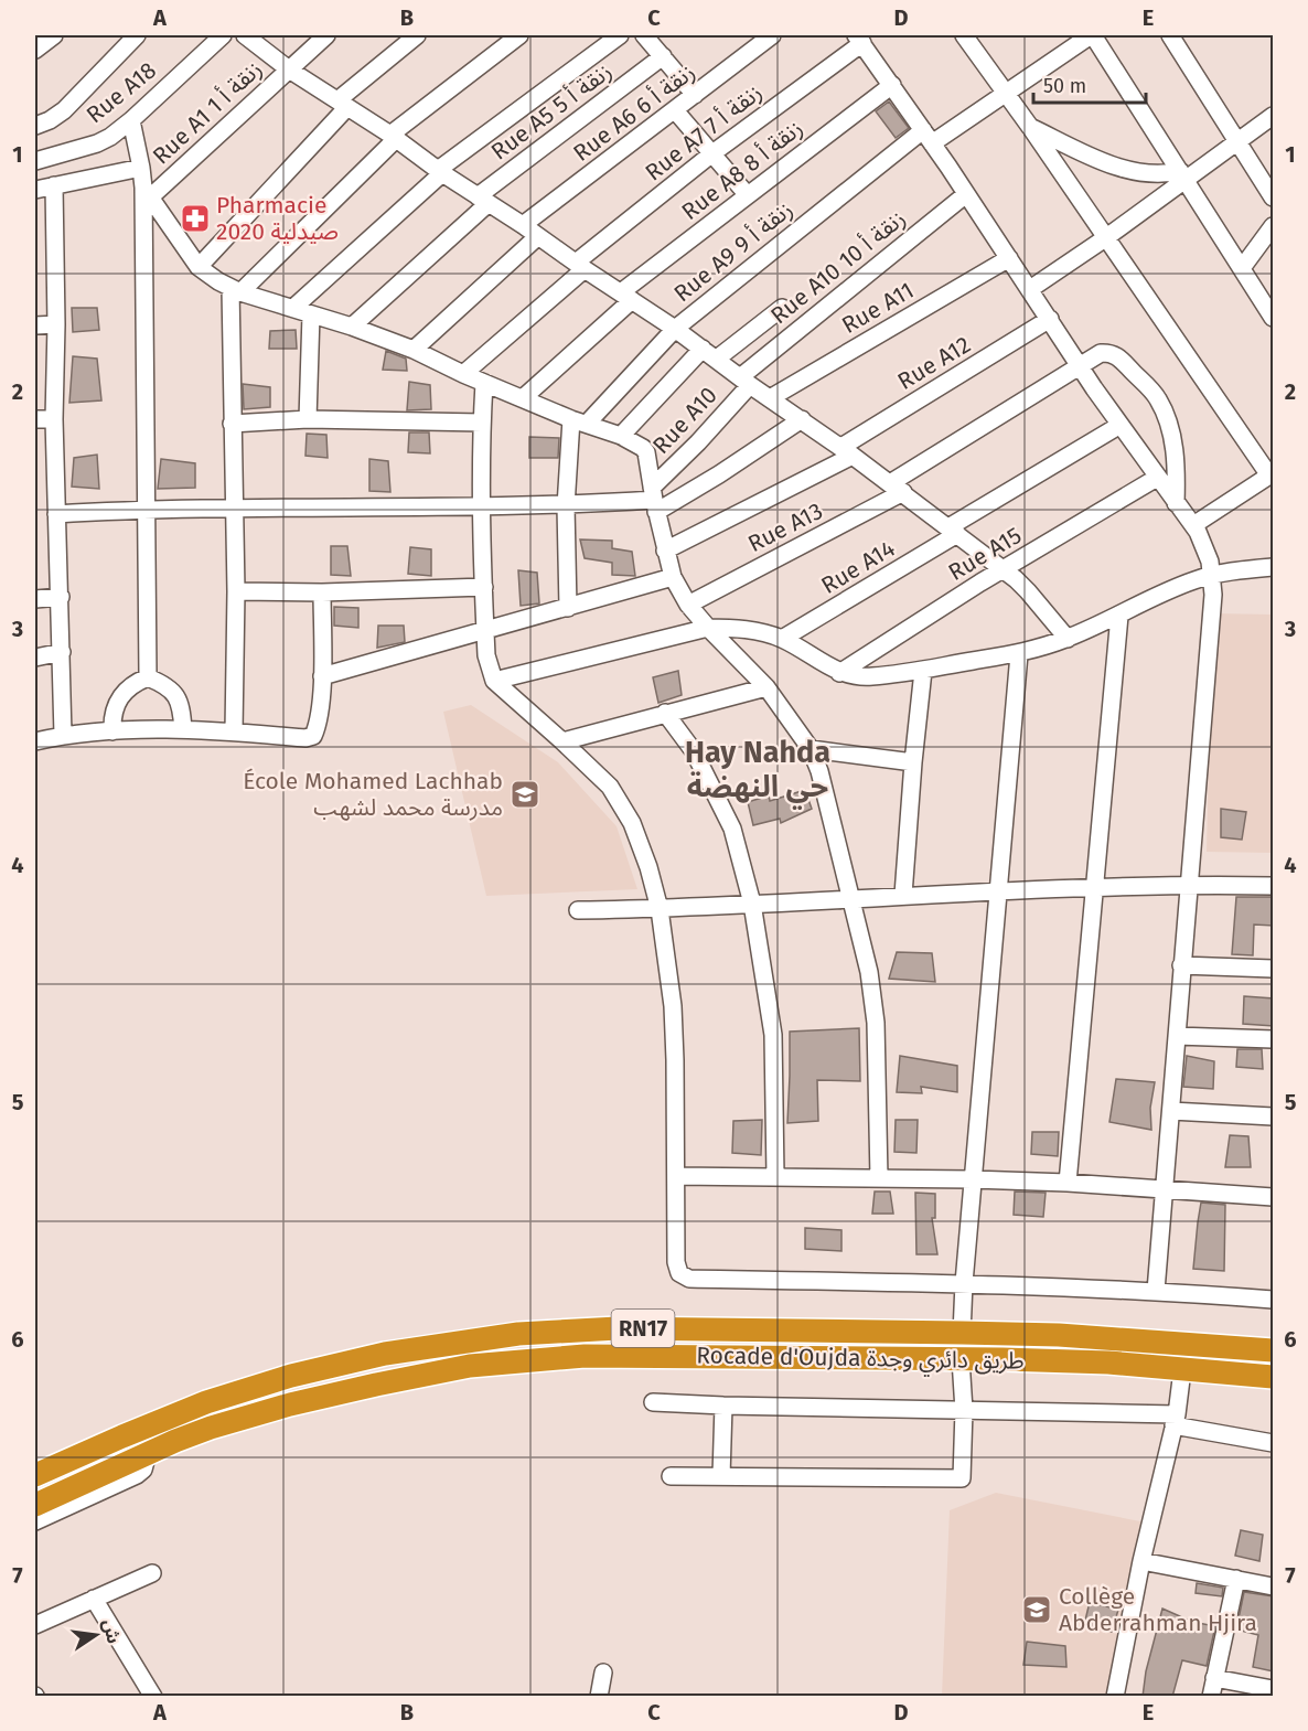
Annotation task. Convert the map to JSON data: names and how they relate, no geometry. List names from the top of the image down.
{
  "streets": {
    "highway": ["RN17", "Rocade d'Oujda طريق دائري وجدة"],
    "street": [
      "Rue A18",
      "Rue A5 زنقة أ 5",
      "Rue A1 زنقة أ 1",
      "Rue A6 زنقة أ 6",
      "Rue A7 زنقة أ 7",
      "Rue A8 زنقة أ 8",
      "Rue A9 زنقة أ 9",
      "Rue A10 زنقة أ 10",
      "Rue A11",
      "Rue A12",
      "Rue A10",
      "Rue A13",
      "Rue A15",
      "Rue A14"
    ]
  },
  "crossings": [
    ["Rue A10 زنقة أ 10", "Rue A10"]
  ],
  "districts": ["Hay Nahda حي النهضة"],
  "places": {
    "pharmacy": ["Pharmacie 2020 صيدلية"],
    "school or university": ["École Mohamed Lachhab مدرسة محمد لشهب", "Collège Abderrahman Hjira"]
  },
  "scale_bar": "50 m",
  "north": "right",
  "grid": {
    "columns": [
      "A",
      "B",
      "C",
      "D",
      "E"
    ],
    "rows": [
      "1",
      "2",
      "3",
      "4",
      "5",
      "6",
      "7"
    ]
  }
}
